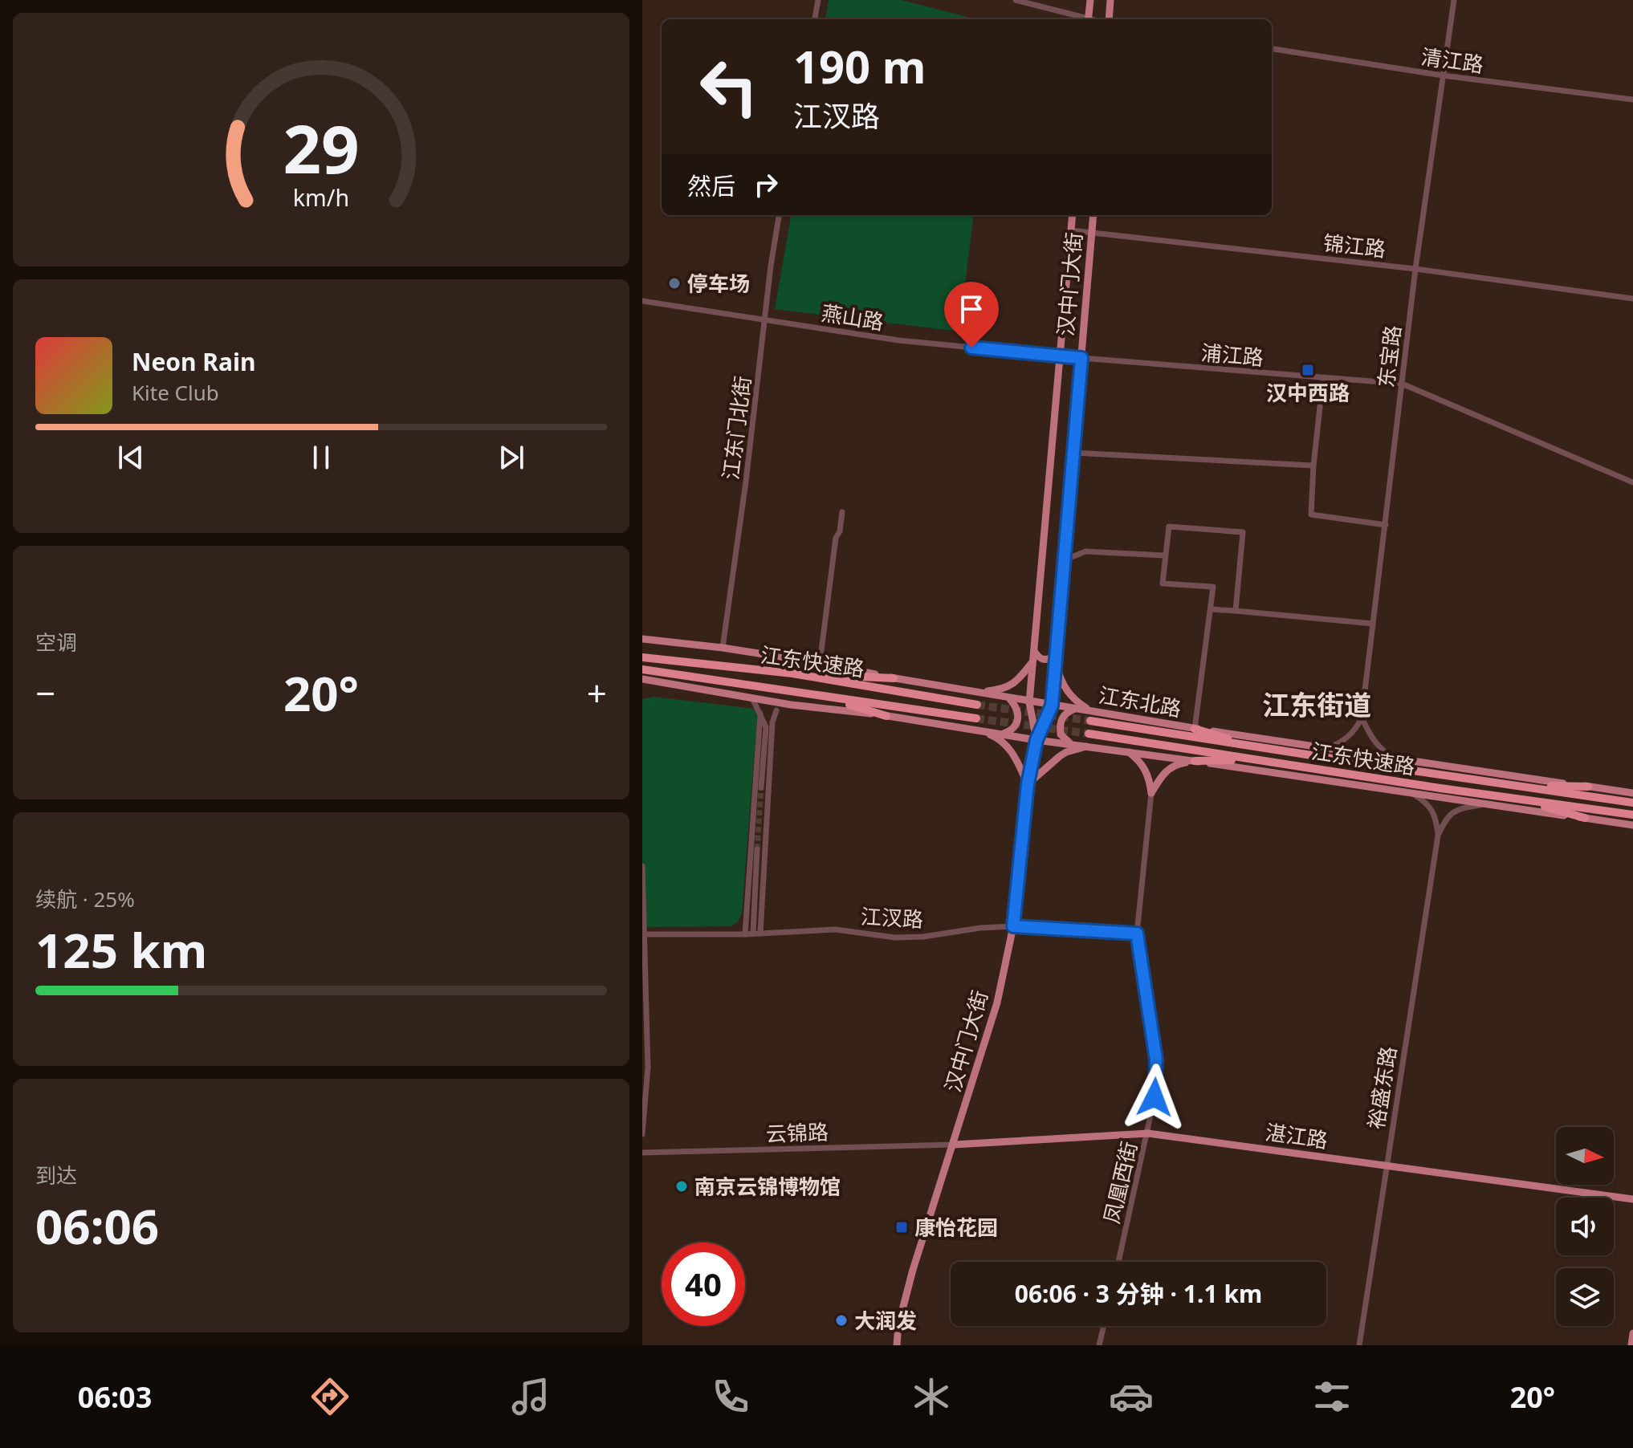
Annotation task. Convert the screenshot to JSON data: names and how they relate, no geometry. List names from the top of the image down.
{
  "streets": {
    "highway": ["江东快速路"],
    "main road": ["汉中门大街", "江东北路", "湛江路"],
    "street": [
      "清江路",
      "锦江路",
      "燕山路",
      "浦江路",
      "东宝路",
      "江东门北街",
      "江汊路",
      "裕盛东路",
      "云锦路",
      "凤凰西街"
    ]
  },
  "crossings": [
    ["清江路", "东宝路"],
    ["锦江路", "汉中门大街"],
    ["锦江路", "东宝路"],
    ["汉中门大街", "燕山路"],
    ["汉中门大街", "浦江路"],
    ["汉中门大街", "江东北路"],
    ["汉中门大街", "江汊路"],
    ["汉中门大街", "云锦路"],
    ["汉中门大街", "湛江路"],
    ["燕山路", "浦江路"],
    ["燕山路", "江东门北街"],
    ["浦江路", "东宝路"],
    ["江东门北街", "江东北路"],
    ["江汊路", "凤凰西街"],
    ["裕盛东路", "湛江路"],
    ["云锦路", "湛江路"],
    ["湛江路", "凤凰西街"]
  ],
  "districts": ["江东街道"],
  "places": {
    "other": ["停车场", "南京云锦博物馆", "大润发"],
    "transit": ["汉中西路", "康怡花园"]
  },
  "north": "right",
  "page": {
    "turn": ["190 m", "江汊路"],
    "then": "然后",
    "song": ["Neon Rain", "Kite Club"],
    "tile": [
      "空调",
      ["续航 · 25%", "125 km"],
      ["到达", "06:06"]
    ],
    "heat": ["−", "20°", "+"],
    "limit": "40",
    "trip": "06:06 · 3 分钟 · 1.1 km",
    "tabs": ["06:03", "20°"],
    "gauge": ["29", "km/h"]
  }
}
